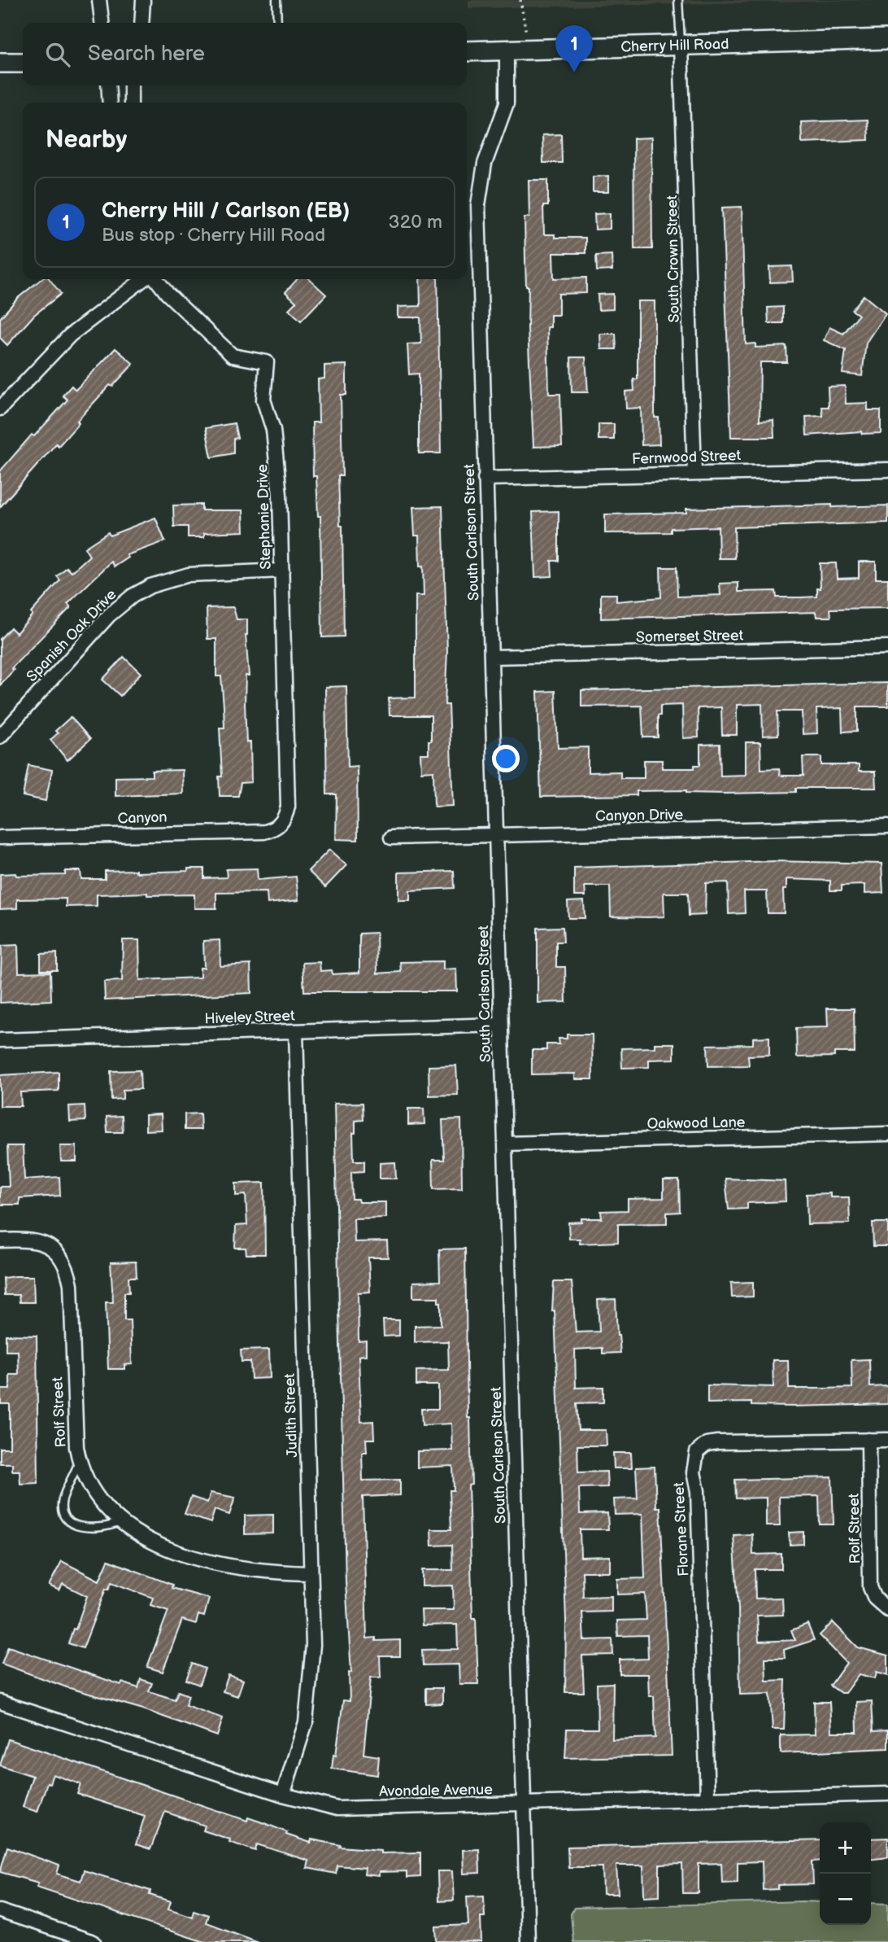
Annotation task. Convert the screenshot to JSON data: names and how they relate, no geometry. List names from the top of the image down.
{
  "streets": {
    "main road": ["Cherry Hill Road"],
    "street": [
      "South Crown Street",
      "Fernwood Street",
      "Stephanie Drive",
      "South Carlson Street",
      "Spanish Oak Drive",
      "Somerset Street",
      "Canyon Drive",
      "Canyon",
      "Hiveley Street",
      "Oakwood Lane",
      "Rolf Street",
      "Judith Street",
      "Florane Street",
      "Avondale Avenue"
    ]
  },
  "crossings": [
    ["Cherry Hill Road", "South Crown Street"],
    ["Cherry Hill Road", "South Carlson Street"],
    ["South Crown Street", "Fernwood Street"],
    ["Fernwood Street", "South Carlson Street"],
    ["Stephanie Drive", "Spanish Oak Drive"],
    ["Stephanie Drive", "Canyon"],
    ["South Carlson Street", "Somerset Street"],
    ["South Carlson Street", "Canyon Drive"],
    ["South Carlson Street", "Hiveley Street"],
    ["South Carlson Street", "Oakwood Lane"],
    ["South Carlson Street", "Avondale Avenue"],
    ["Hiveley Street", "Judith Street"],
    ["Rolf Street", "Judith Street"],
    ["Rolf Street", "Florane Street"],
    ["Judith Street", "Avondale Avenue"],
    ["Florane Street", "Avondale Avenue"]
  ],
  "page": {
    "search": "Search here",
    "pins": "1",
    "heading": "Nearby",
    "list": [
      {
        "mark": "1",
        "name": "Cherry Hill / Carlson (EB)",
        "note": "Bus stop · Cherry Hill Road",
        "value": "320 m"
      }
    ],
    "map_buttons": ["+", "−"]
  }
}
